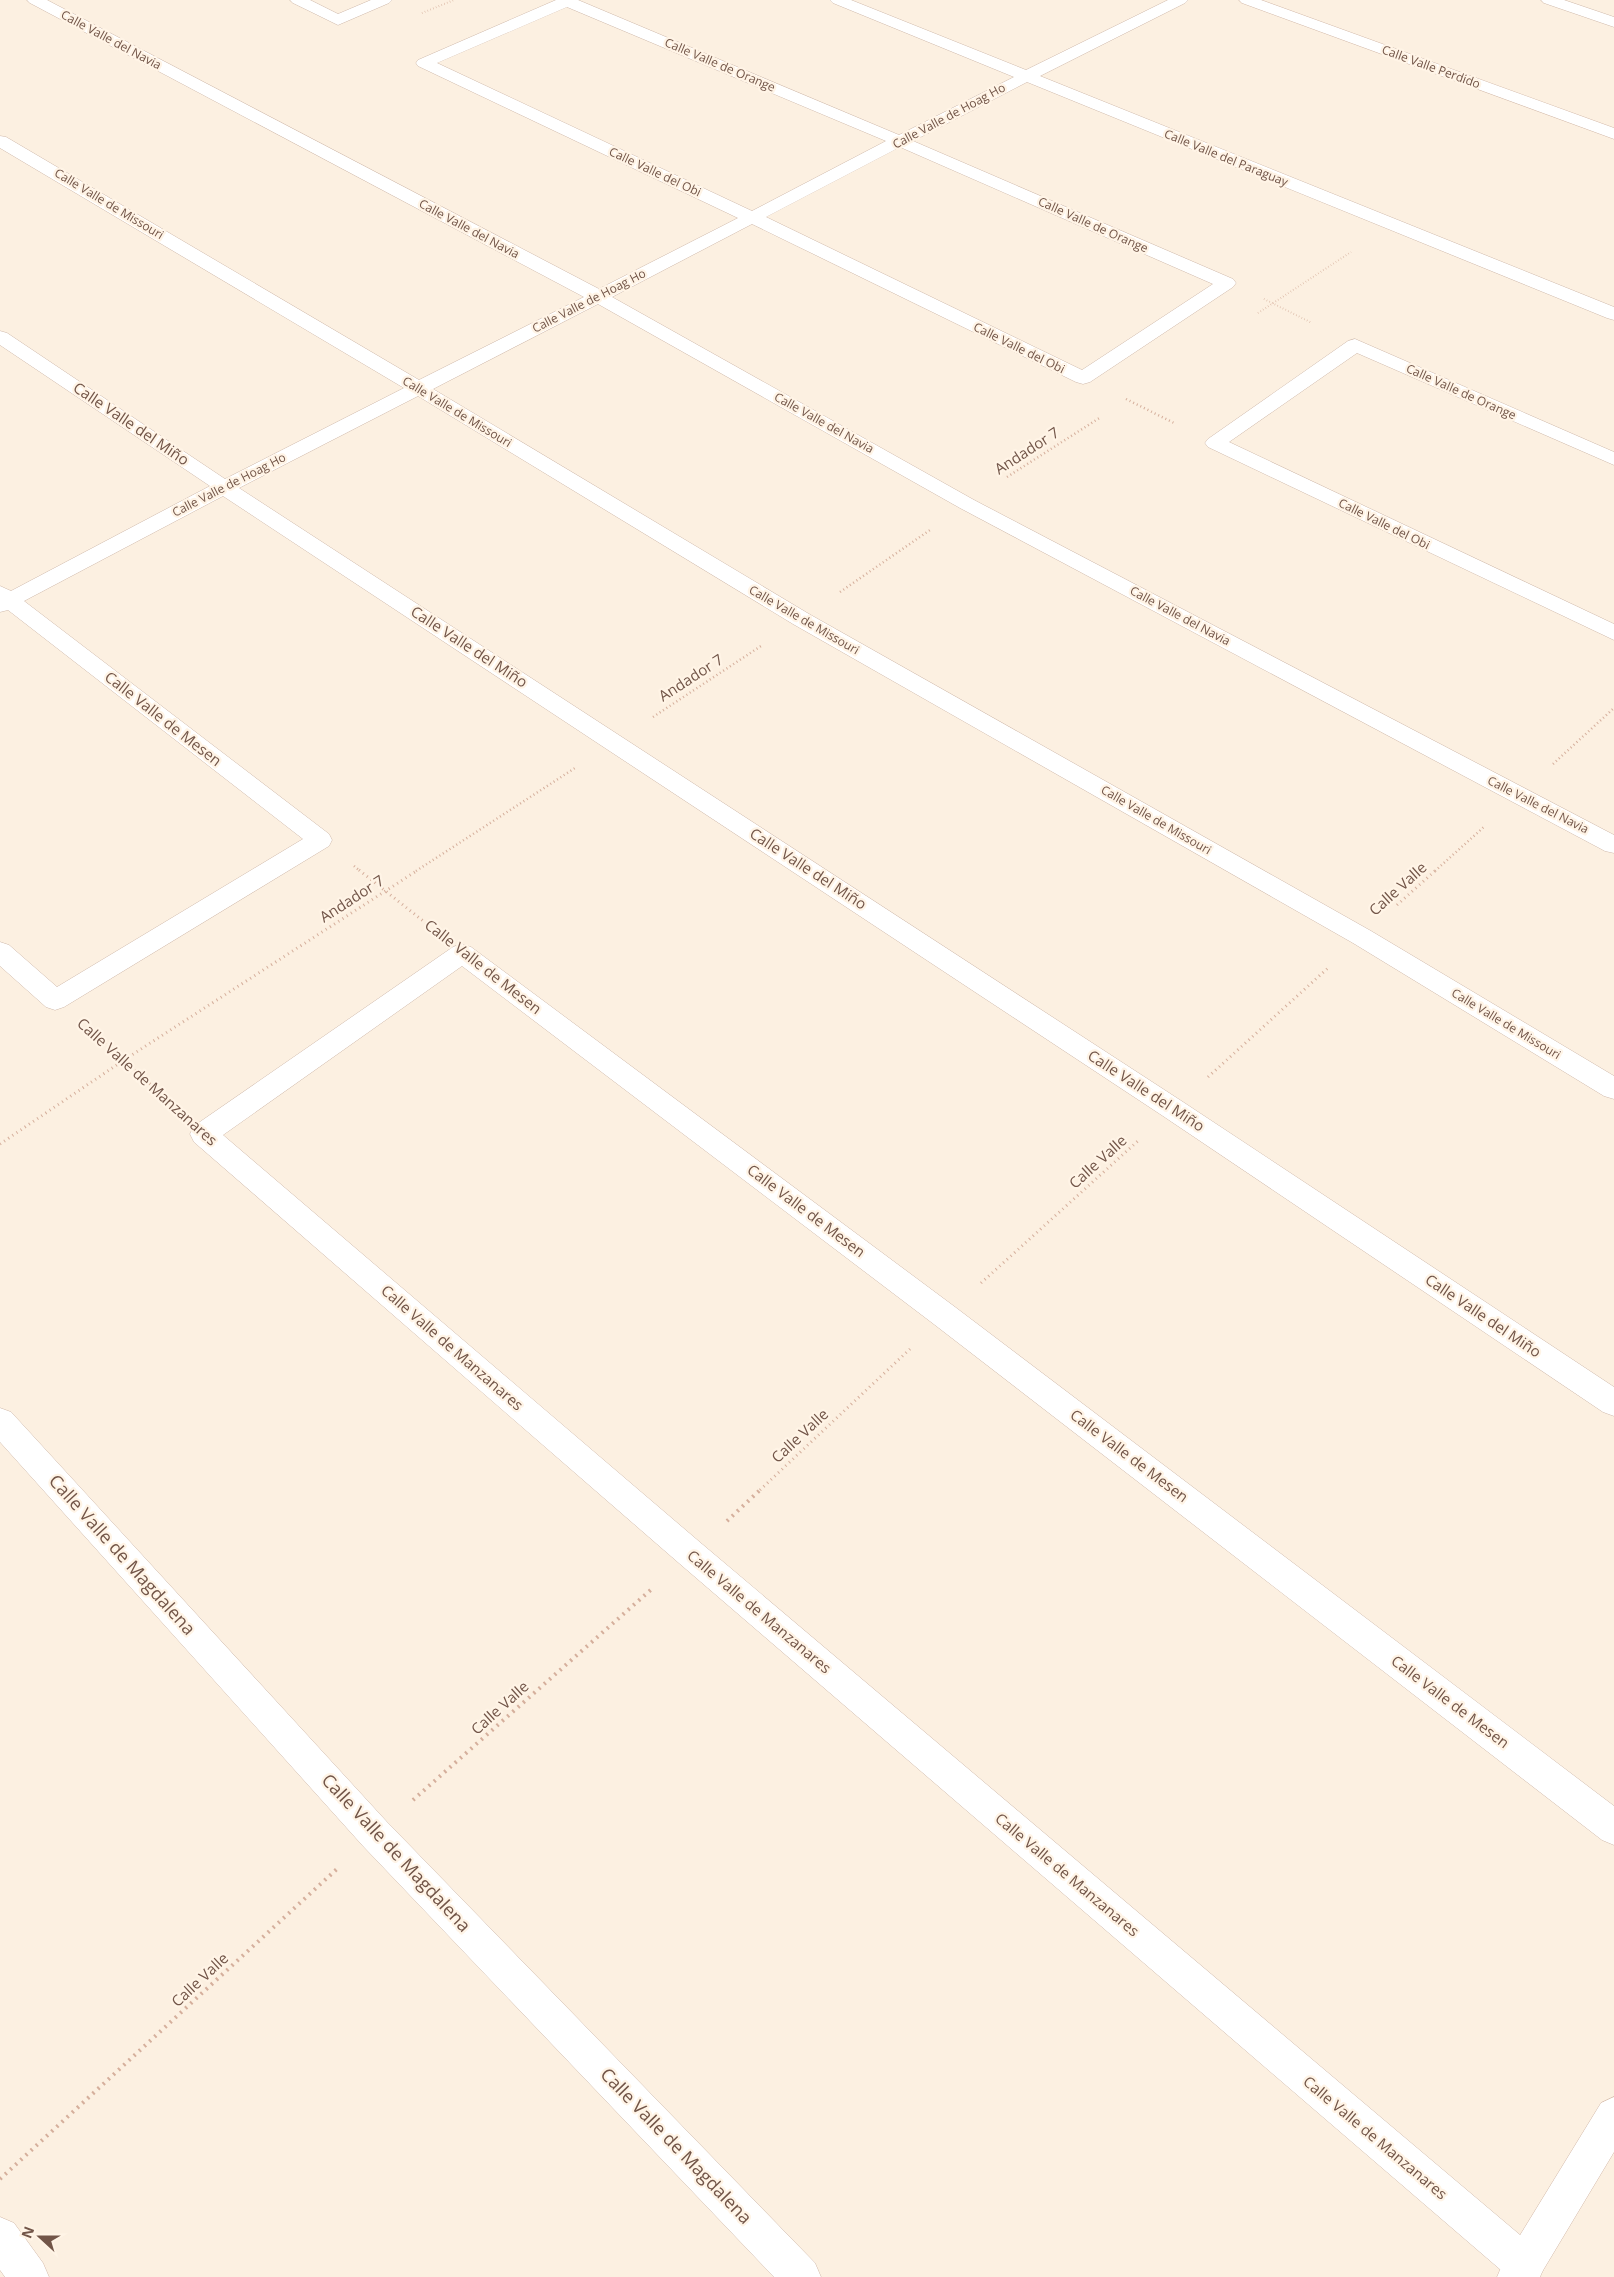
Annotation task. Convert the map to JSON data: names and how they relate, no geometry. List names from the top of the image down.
{
  "streets": {
    "street": [
      "Calle Valle del Navia",
      "Calle Valle de Orange",
      "Calle Valle Perdido",
      "Calle Valle de Hoag Ho",
      "Calle Valle del Paraguay",
      "Calle Valle del Obi",
      "Calle Valle de Missouri",
      "Calle Valle del Miño",
      "Calle Valle de Mesen",
      "Calle Valle de Manzanares",
      "Calle Valle de Magdalena"
    ],
    "path": ["Andador 7", "Calle Valle"]
  },
  "crossings": [
    ["Calle Valle del Navia", "Calle Valle de Hoag Ho"],
    ["Calle Valle del Navia", "Andador 7"],
    ["Calle Valle del Navia", "Calle Valle"],
    ["Calle Valle de Orange", "Calle Valle de Hoag Ho"],
    ["Calle Valle de Orange", "Calle Valle del Obi"],
    ["Calle Valle de Hoag Ho", "Calle Valle del Paraguay"],
    ["Calle Valle de Hoag Ho", "Calle Valle del Obi"],
    ["Calle Valle de Hoag Ho", "Calle Valle de Missouri"],
    ["Calle Valle de Hoag Ho", "Calle Valle del Miño"],
    ["Calle Valle de Hoag Ho", "Calle Valle de Mesen"],
    ["Calle Valle de Missouri", "Andador 7"],
    ["Calle Valle de Missouri", "Calle Valle"],
    ["Calle Valle del Miño", "Andador 7"],
    ["Calle Valle del Miño", "Calle Valle"],
    ["Andador 7", "Calle Valle de Mesen"],
    ["Andador 7", "Calle Valle de Manzanares"],
    ["Calle Valle de Mesen", "Calle Valle"],
    ["Calle Valle", "Calle Valle de Manzanares"],
    ["Calle Valle", "Calle Valle de Magdalena"]
  ],
  "north": "left"
}
